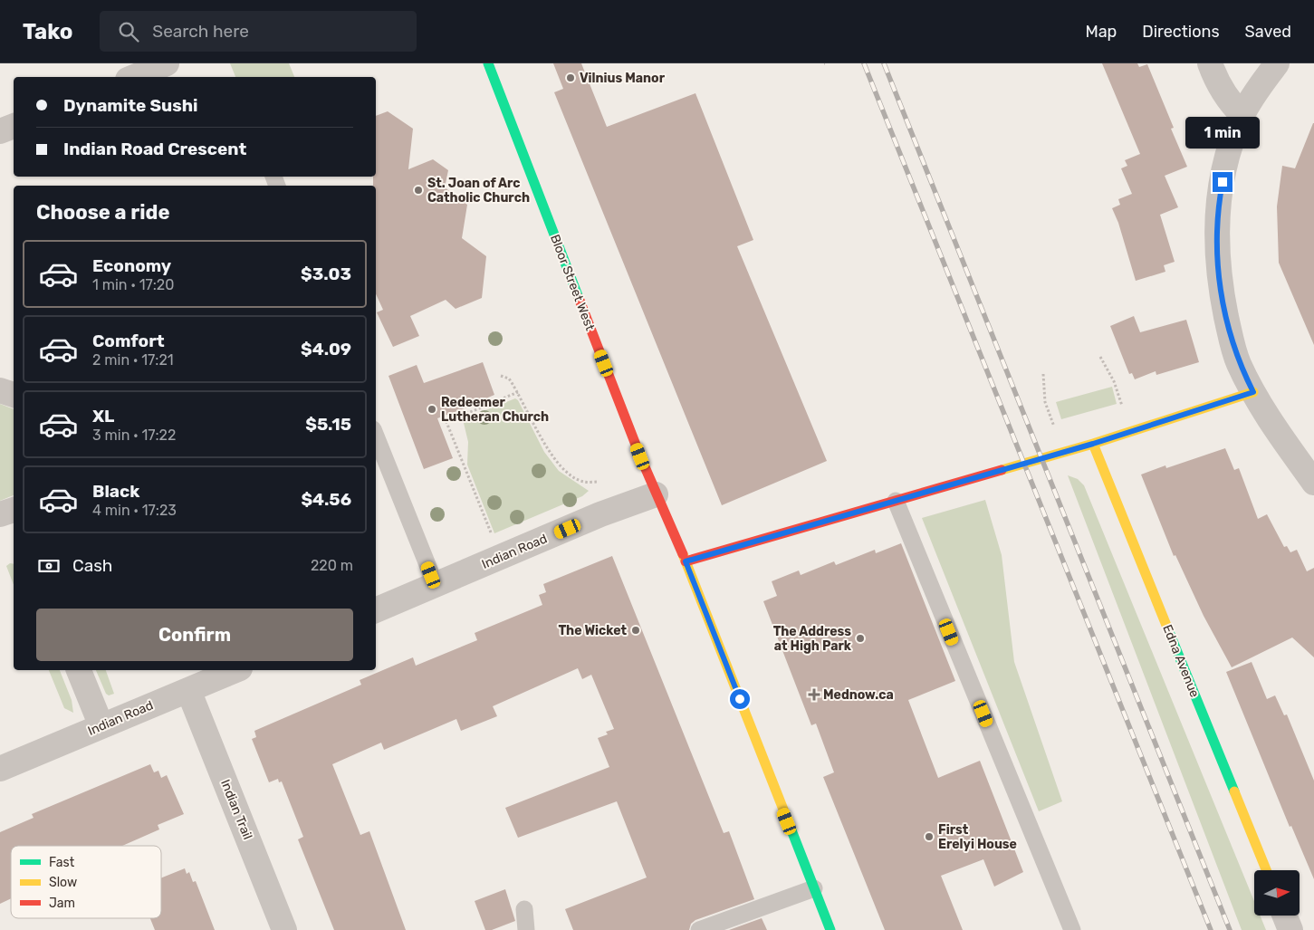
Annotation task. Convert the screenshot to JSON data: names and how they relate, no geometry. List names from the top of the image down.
{
  "streets": {
    "street": [
      "Bloor Street West",
      "Indian Road",
      "Edna Avenue",
      "Indian Trail"
    ]
  },
  "crossings": [
    ["Bloor Street West", "Indian Road"],
    ["Indian Road", "Indian Trail"]
  ],
  "places": {
    "other": [
      "Vilnius Manor",
      "St. Joan of Arc Catholic Church",
      "Redeemer Lutheran Church",
      "The Wicket",
      "The Address at High Park",
      "First Erelyi House"
    ],
    "health": ["Mednow.ca"]
  },
  "legend": ["Fast", "Slow", "Jam"],
  "north": "right",
  "page": {
    "header": "Tako",
    "search": "Search here",
    "nav": ["Map", "Directions", "Saved"],
    "banner": ["Dynamite Sushi", "Indian Road Crescent"],
    "bubble": "1 min",
    "heading": "Choose a ride",
    "list": [
      {
        "name": "Economy",
        "note": "1 min · 17:20",
        "value": "$3.03"
      },
      {
        "name": "Comfort",
        "note": "2 min · 17:21",
        "value": "$4.09"
      },
      {
        "name": "XL",
        "note": "3 min · 17:22",
        "value": "$5.15"
      },
      {
        "name": "Black",
        "note": "4 min · 17:23",
        "value": "$4.56"
      }
    ],
    "pay": ["Cash", "220 m"],
    "buttons": "Confirm"
  }
}
